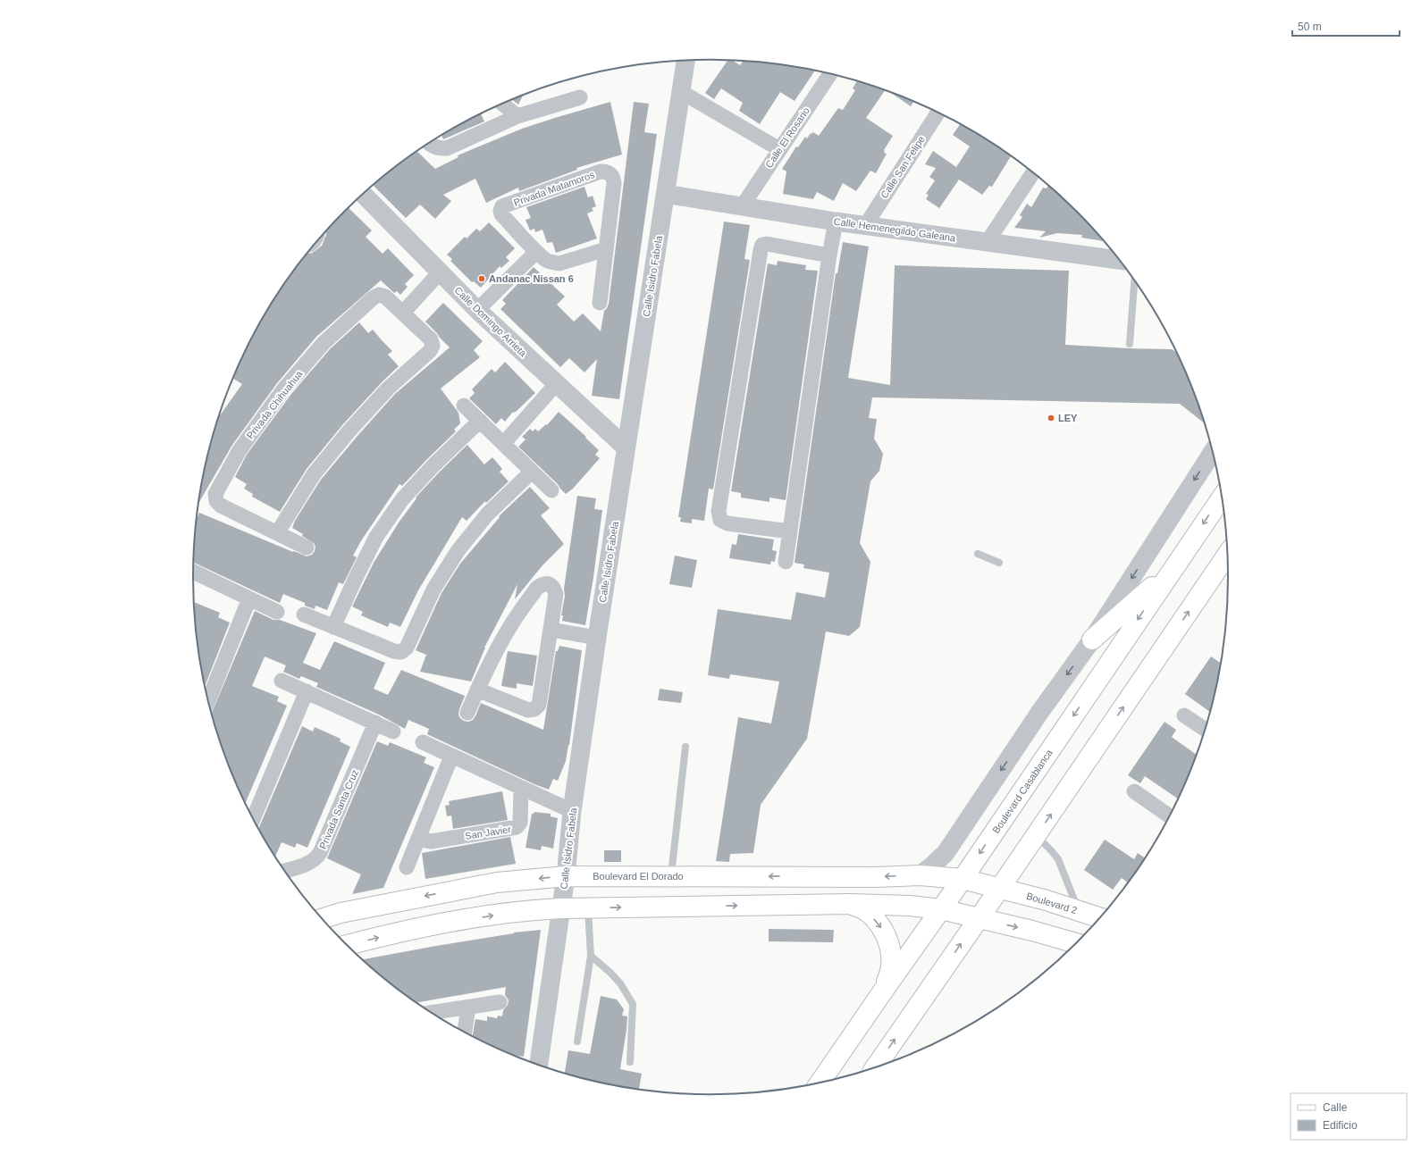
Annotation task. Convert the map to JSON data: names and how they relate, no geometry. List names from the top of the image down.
{
  "streets": {
    "main road": ["Boulevard Casablanca", "Boulevard El Dorado", "Boulevard 2"],
    "street": [
      "Calle El Rosario",
      "Calle San Felipe",
      "Privada Matamoros",
      "Calle Hemenegildo Galeana",
      "Calle Isidro Fabela",
      "Calle Domingo Arrieta",
      "Privada Chihuahua",
      "Privada Santa Cruz",
      "San Javier"
    ]
  },
  "crossings": [
    ["Calle El Rosario", "Calle Hemenegildo Galeana"],
    ["Calle San Felipe", "Calle Hemenegildo Galeana"],
    ["Calle Hemenegildo Galeana", "Calle Isidro Fabela"],
    ["Calle Isidro Fabela", "Calle Domingo Arrieta"],
    ["Calle Isidro Fabela", "Boulevard El Dorado"],
    ["Boulevard Casablanca", "Boulevard El Dorado"],
    ["Boulevard Casablanca", "Boulevard 2"],
    ["Boulevard El Dorado", "Boulevard 2"]
  ],
  "places": ["Andanac Nissan 6", "LEY"],
  "legend": ["Calle", "Edificio"],
  "scale_bar": "50 m"
}
